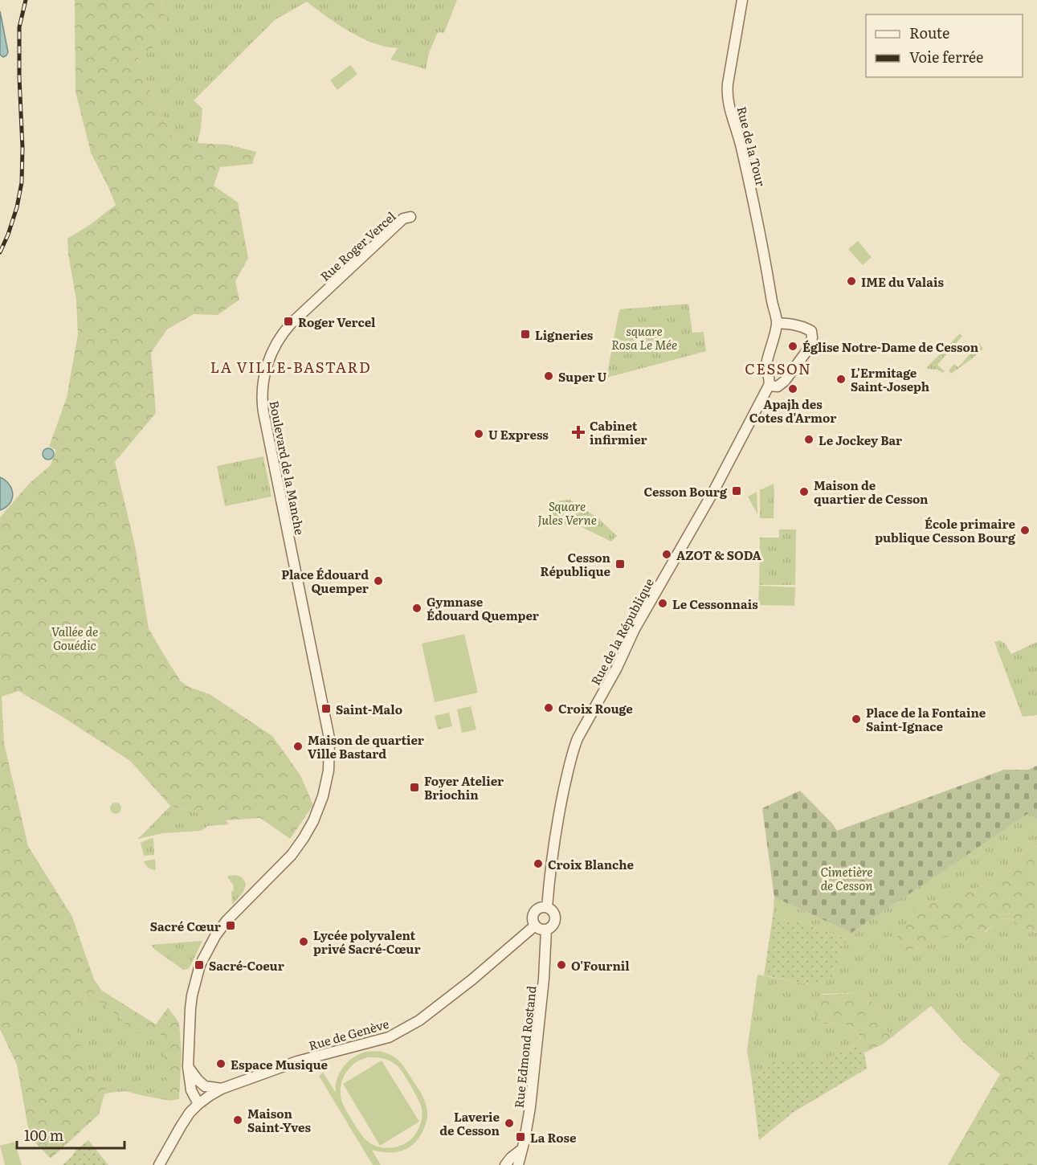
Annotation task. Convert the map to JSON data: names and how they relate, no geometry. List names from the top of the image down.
{
  "streets": {
    "street": [
      "Rue de la Tour",
      "Rue Roger Vercel",
      "Boulevard de la Manche",
      "Rue de la République",
      "Rue de Genève",
      "Rue Edmond Rostand"
    ]
  },
  "crossings": [
    ["Rue Roger Vercel", "Boulevard de la Manche"],
    ["Boulevard de la Manche", "Rue de Genève"],
    ["Rue de la République", "Rue de Genève"],
    ["Rue de la République", "Rue Edmond Rostand"],
    ["Rue de Genève", "Rue Edmond Rostand"]
  ],
  "districts": ["LA VILLE-BASTARD", "CESSON"],
  "parks": [
    "square Rosa Le Mée",
    "Square Jules Verne",
    "Vallée de Gouédic",
    "Cimetière de Cesson"
  ],
  "places": {
    "other": [
      "IME du Valais",
      "Église Notre-Dame de Cesson",
      "Super U",
      "L'Ermitage Saint-Joseph",
      "Apajh des Cotes d'Armor",
      "U Express",
      "Le Jockey Bar",
      "Maison de quartier de Cesson",
      "École primaire publique Cesson Bourg",
      "AZOT & SODA",
      "Place Édouard Quemper",
      "Le Cessonnais",
      "Gymnase Édouard Quemper",
      "Croix Rouge",
      "Place de la Fontaine Saint-Ignace",
      "Maison de quartier Ville Bastard",
      "Croix Blanche",
      "Lycée polyvalent privé Sacré-Cœur",
      "O'Fournil",
      "Espace Musique",
      "Maison Saint-Yves",
      "Laverie de Cesson"
    ],
    "transit": [
      "Roger Vercel",
      "Ligneries",
      "Cesson Bourg",
      "Cesson République",
      "Saint-Malo",
      "Foyer Atelier Briochin",
      "Sacré Cœur",
      "Sacré-Coeur",
      "La Rose"
    ],
    "health": ["Cabinet infirmier"]
  },
  "legend": ["Route", "Voie ferrée"],
  "scale_bar": "100 m"
}
